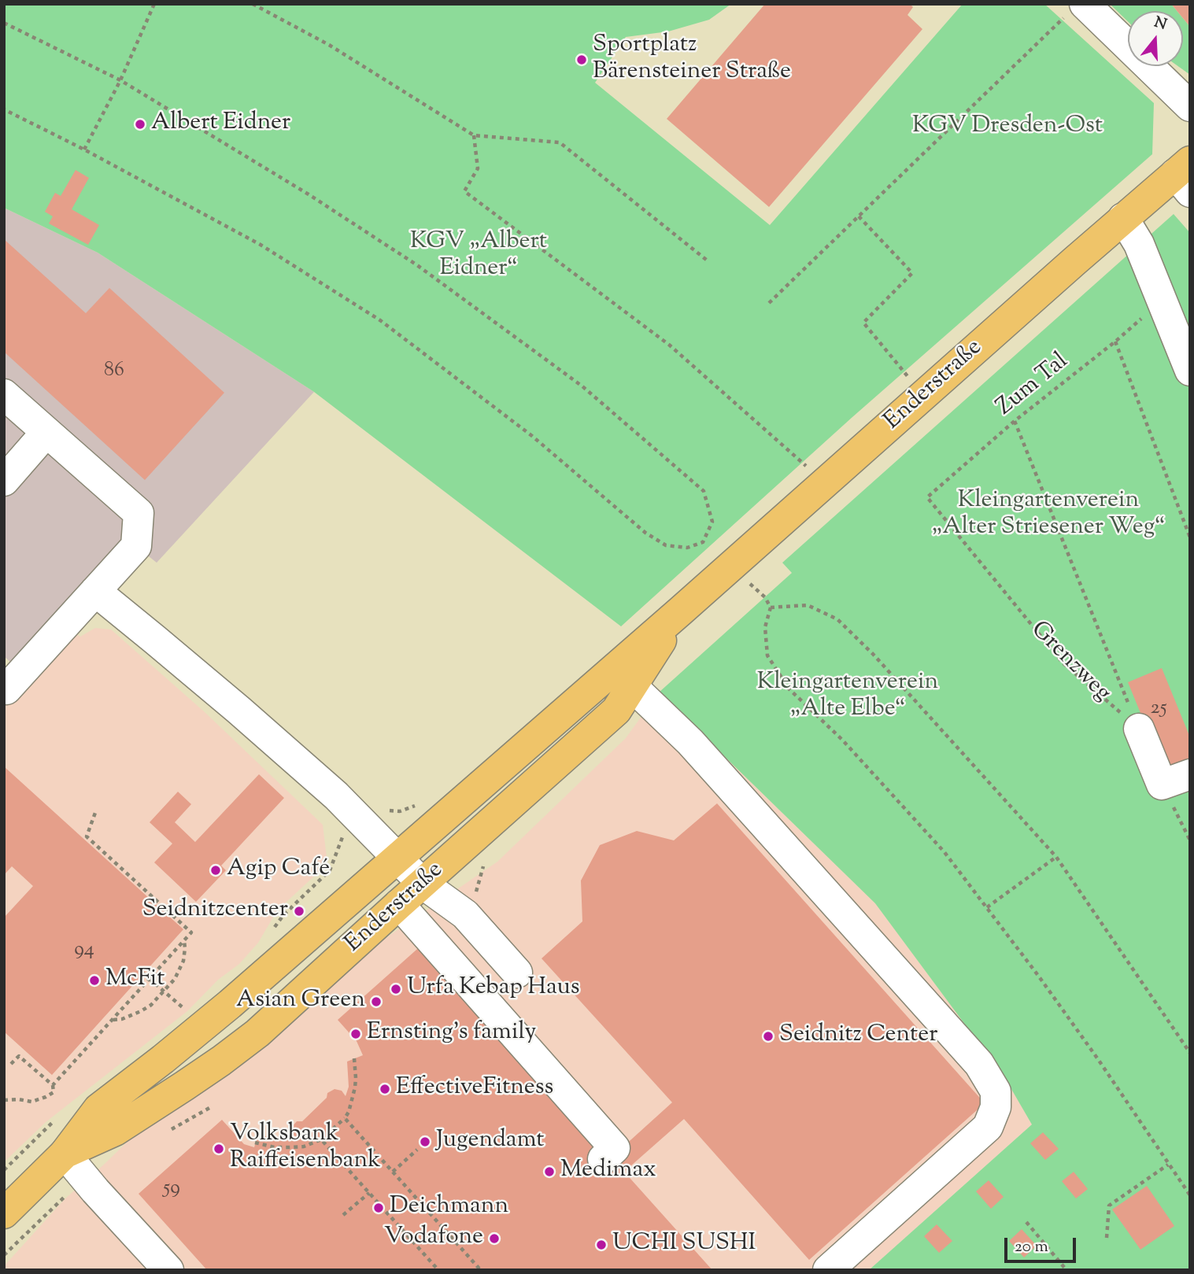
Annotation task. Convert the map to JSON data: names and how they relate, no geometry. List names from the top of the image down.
{
  "streets": {
    "main road": ["Enderstraße"],
    "path": ["Zum Tal", "Grenzweg"]
  },
  "crossings": [
    ["Zum Tal", "Grenzweg"]
  ],
  "parks": [
    "KGV Dresden-Ost",
    "KGV „Albert Eidner“",
    "Kleingartenverein „Alter Striesener Weg“",
    "Kleingartenverein „Alte Elbe“"
  ],
  "places": [
    "Sportplatz Bärensteiner Straße",
    "Albert Eidner",
    "Agip Café",
    "Seidnitzcenter",
    "McFit",
    "Urfa Kebap Haus",
    "Asian Green",
    "Ernsting's family",
    "Seidnitz Center",
    "EffectiveFitness",
    "Jugendamt",
    "Volksbank Raiffeisenbank",
    "Medimax",
    "Deichmann",
    "Vodafone",
    "UCHI SUSHI"
  ],
  "house_numbers": [
    "86",
    "25",
    "94",
    "59"
  ],
  "scale_bar": "20 m",
  "north": "top"
}
